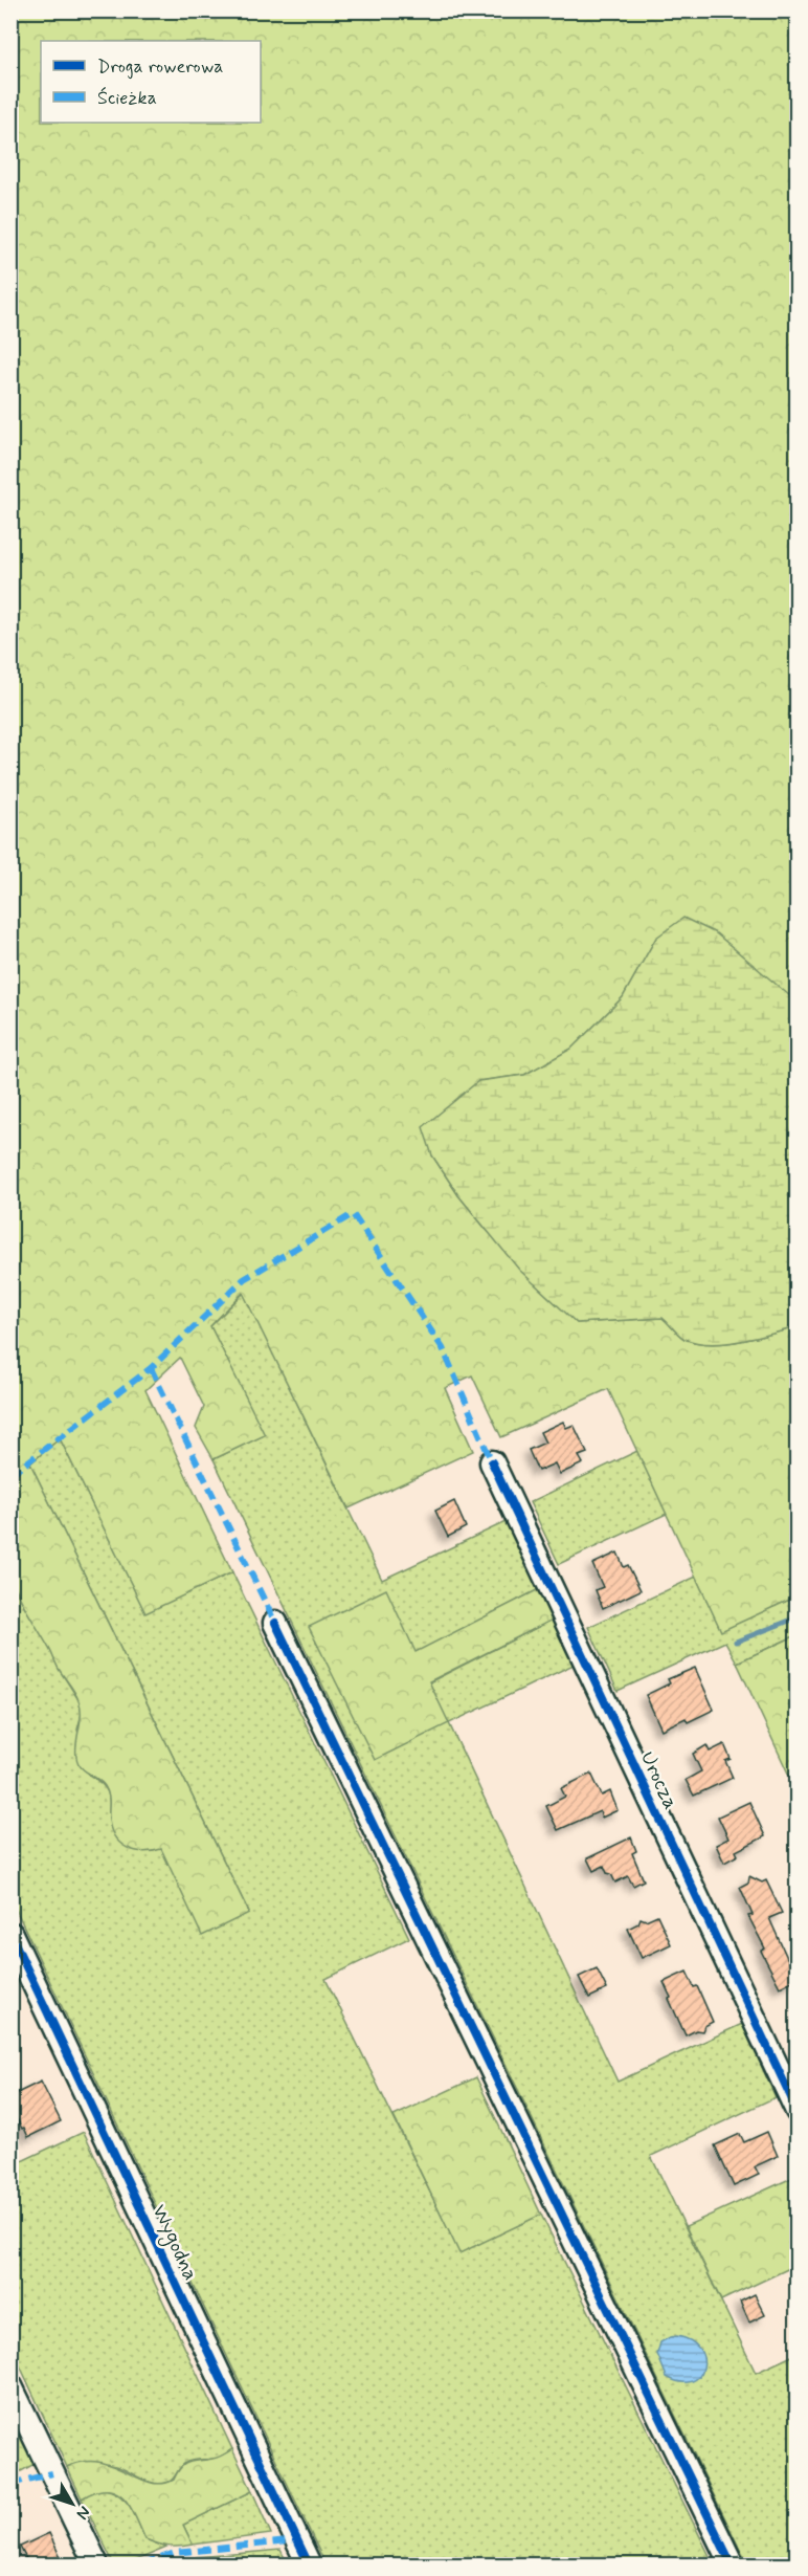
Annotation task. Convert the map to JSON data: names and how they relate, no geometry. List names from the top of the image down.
{
  "streets": {
    "street": ["Urocza", "Wygodna"]
  },
  "legend": ["Droga rowerowa", "Ścieżka"],
  "north": "bottom right"
}
